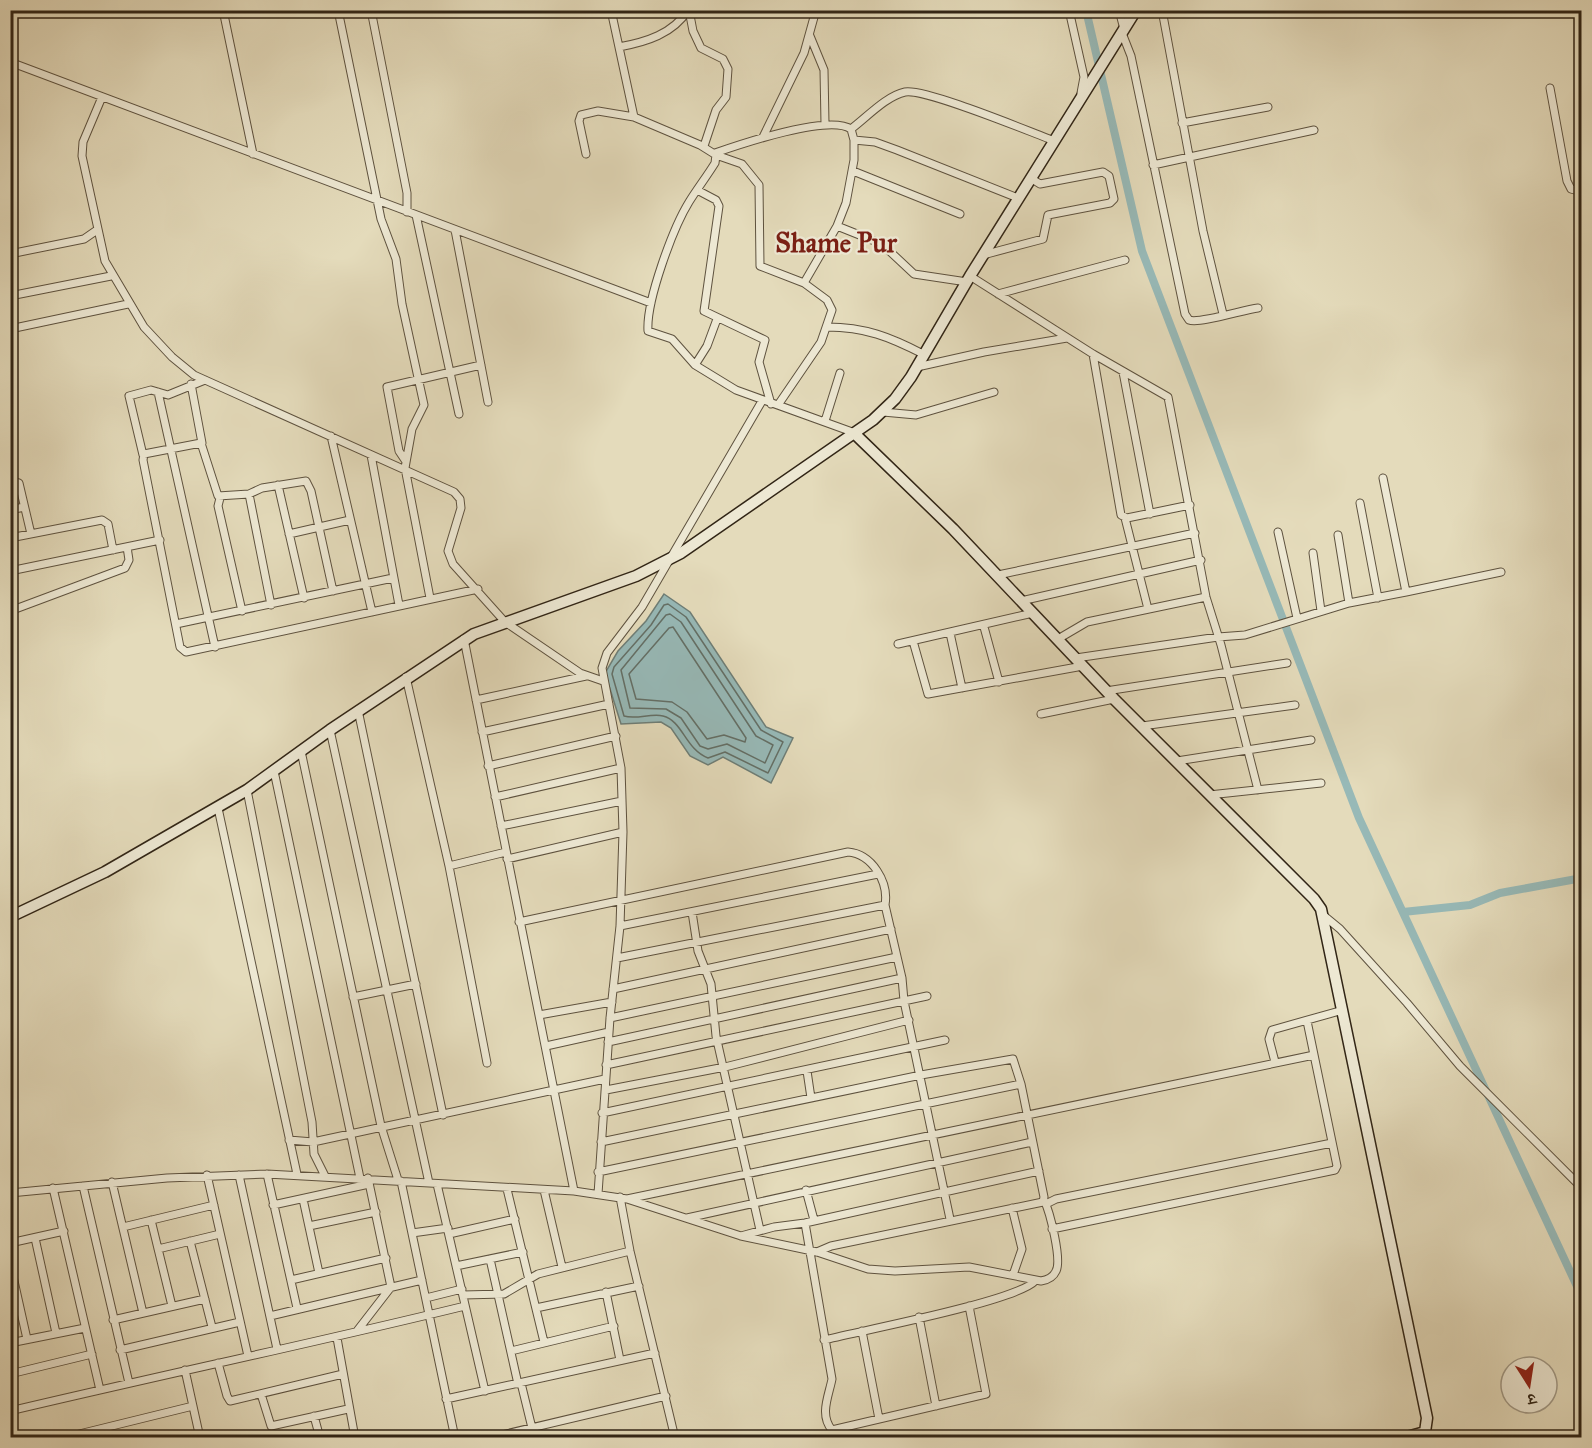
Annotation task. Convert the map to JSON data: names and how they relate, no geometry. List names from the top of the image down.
{
  "districts": ["Shame Pur"],
  "north": "bottom"
}
